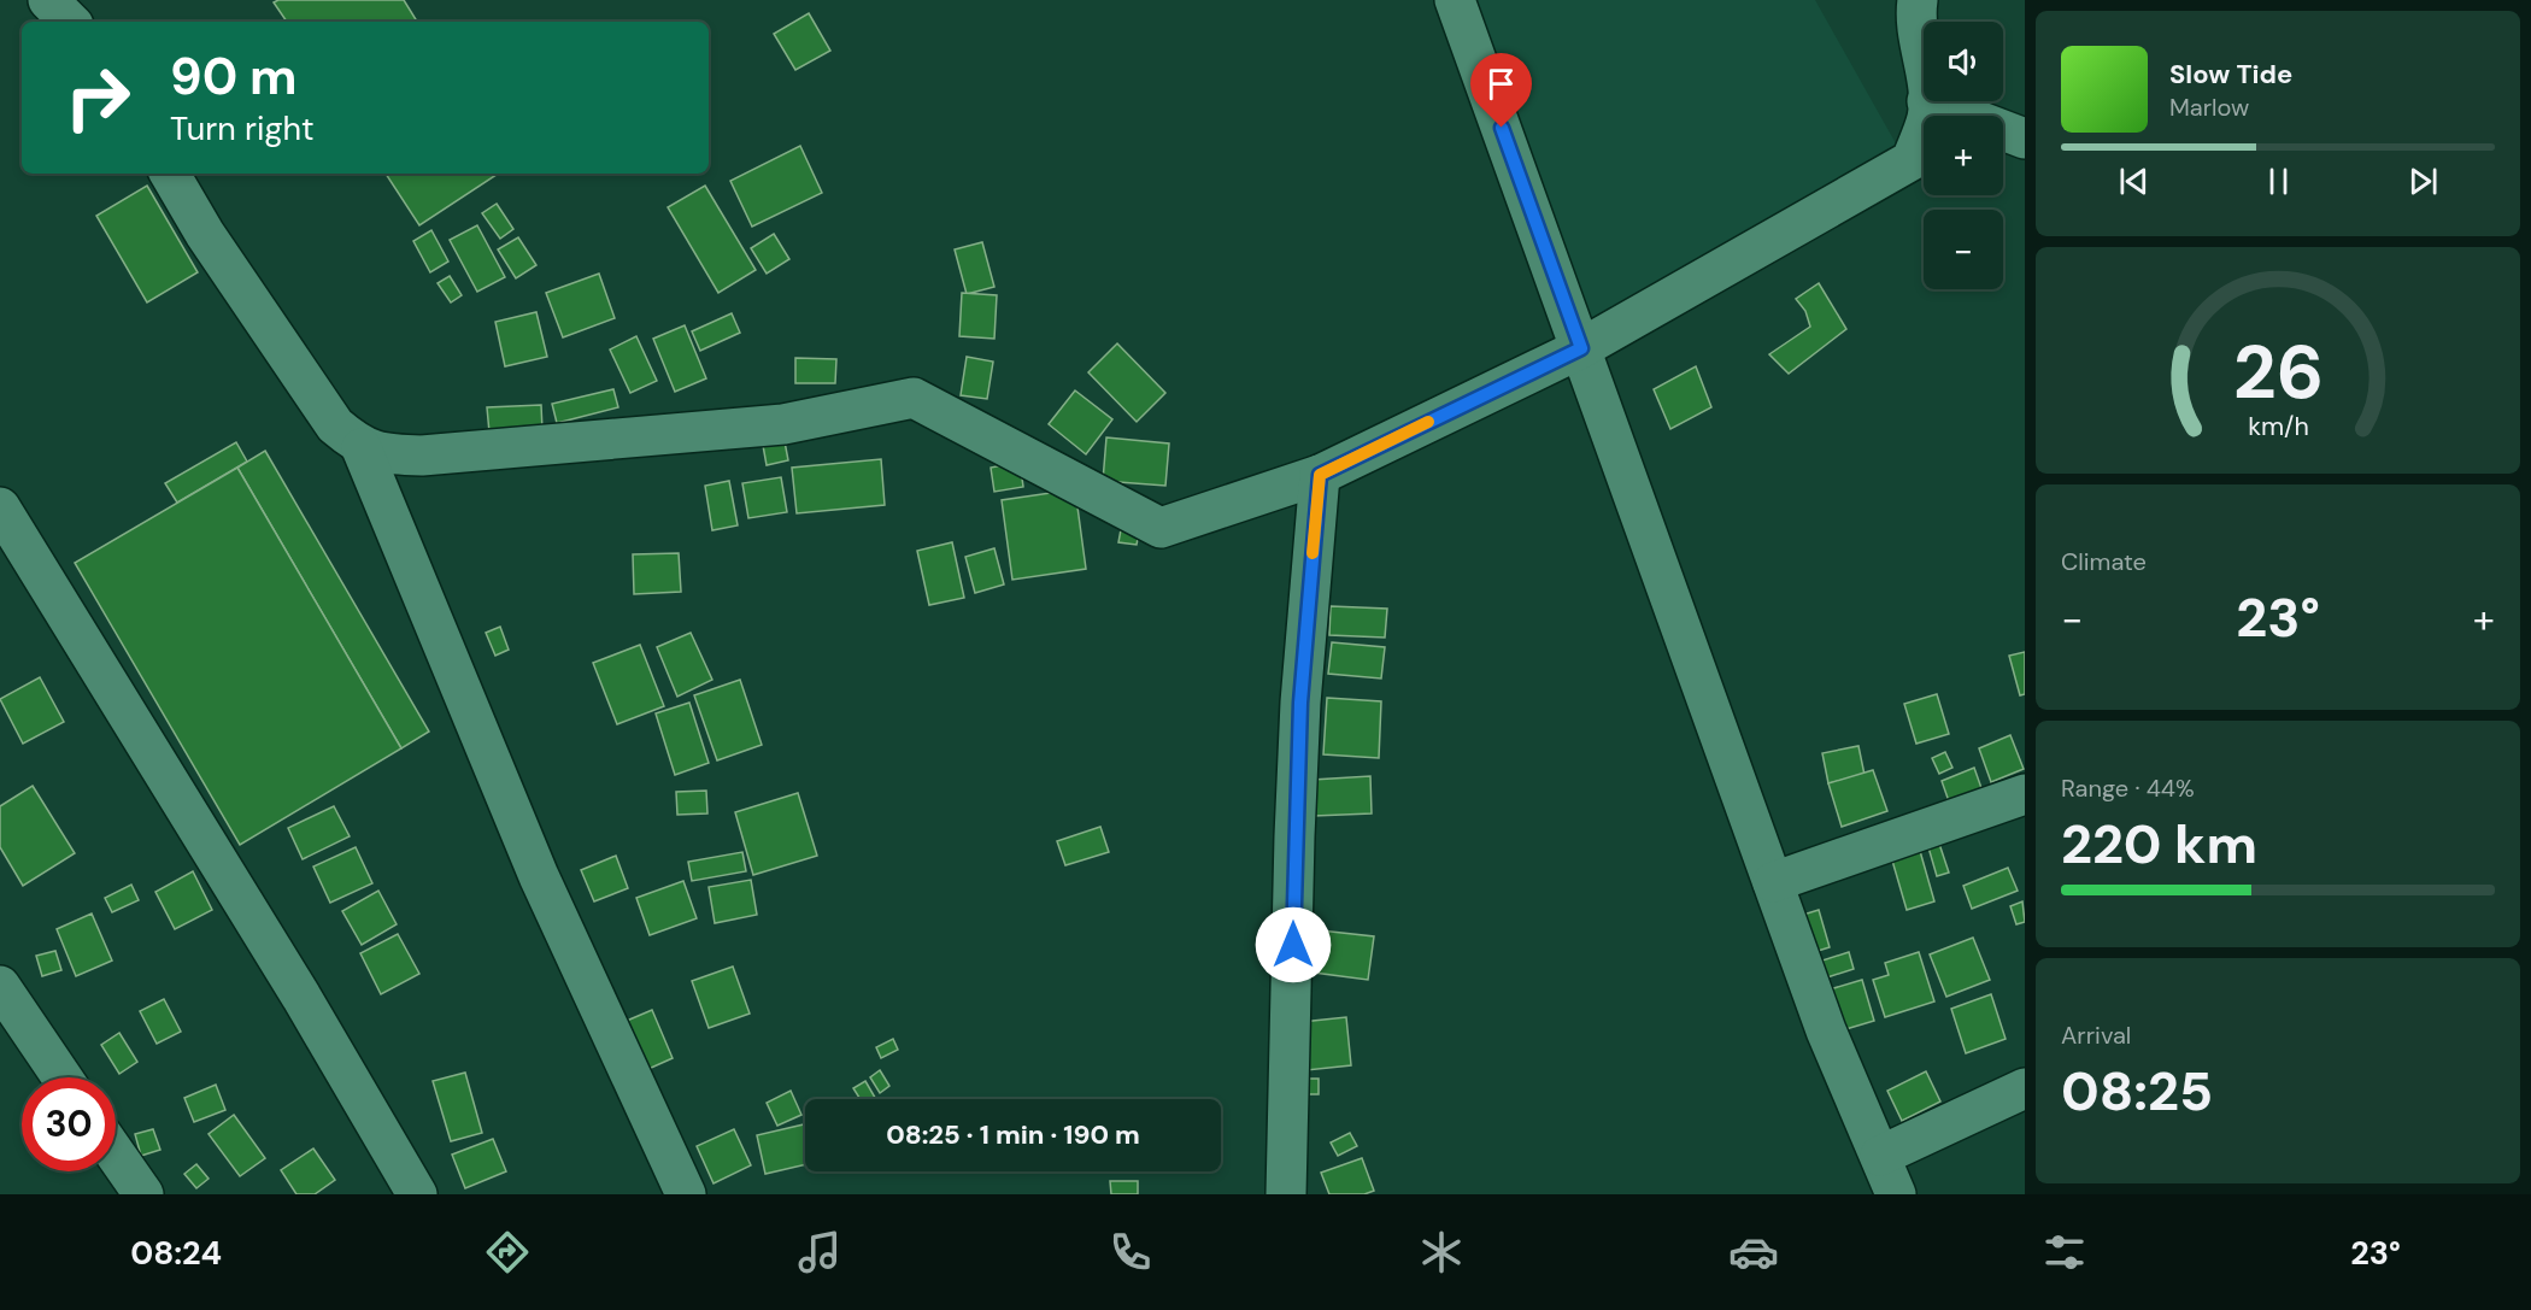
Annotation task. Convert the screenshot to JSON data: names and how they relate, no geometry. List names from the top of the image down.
{
  "page": {
    "map_buttons": ["+", "−"],
    "turn": ["90 m", "Turn right"],
    "song": ["Slow Tide", "Marlow"],
    "tile": [
      "Climate",
      ["Range · 44%", "220 km"],
      ["Arrival", "08:25"]
    ],
    "heat": ["−", "23°", "+"],
    "limit": "30",
    "trip": "08:25 · 1 min · 190 m",
    "tabs": ["08:24", "23°"],
    "gauge": ["26", "km/h"]
  }
}
